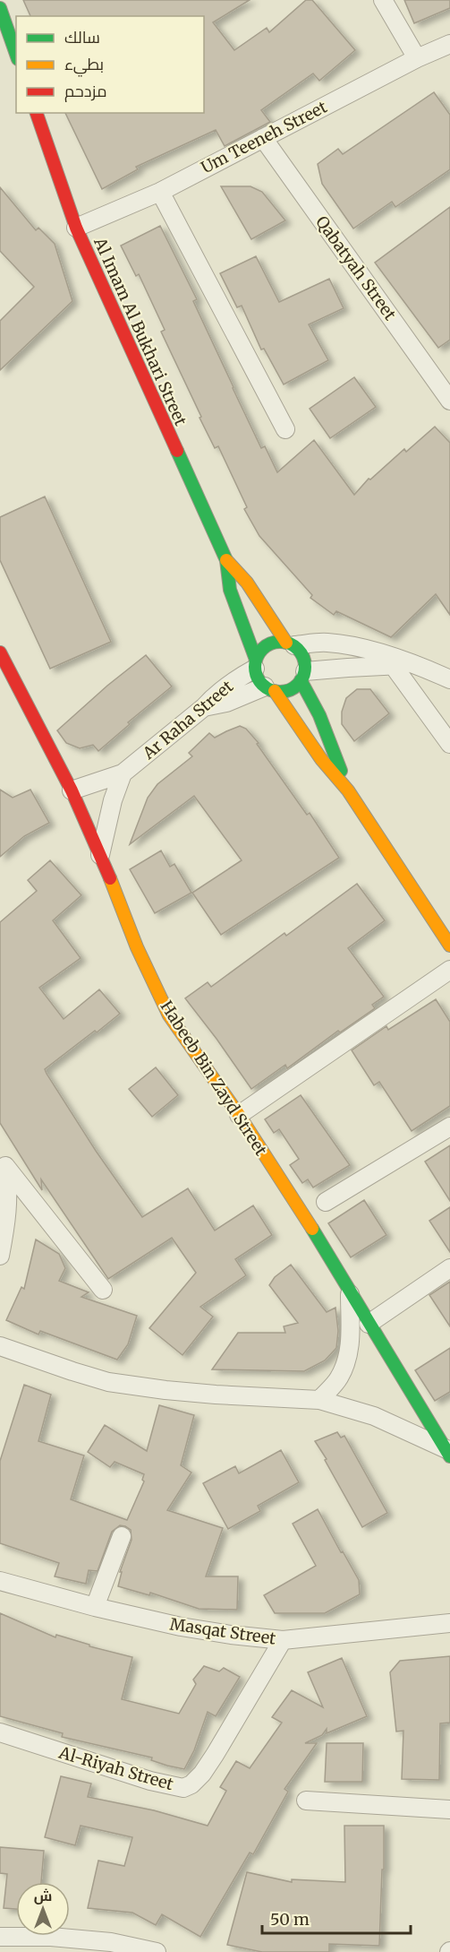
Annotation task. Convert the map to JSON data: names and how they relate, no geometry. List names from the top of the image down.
{
  "streets": {
    "street": [
      "Um Teeneh Street",
      "Qabatyah Street",
      "Al Imam Al Bukhari Street",
      "Ar Raha Street",
      "Habeeb Bin Zayd Street",
      "Masqat Street",
      "Al-Riyah Street"
    ]
  },
  "crossings": [
    ["Um Teeneh Street", "Qabatyah Street"],
    ["Um Teeneh Street", "Al Imam Al Bukhari Street"],
    ["Masqat Street", "Al-Riyah Street"]
  ],
  "legend": ["سالك", "بطيء", "مزدحم"],
  "scale_bar": "50 m",
  "north": "top"
}
